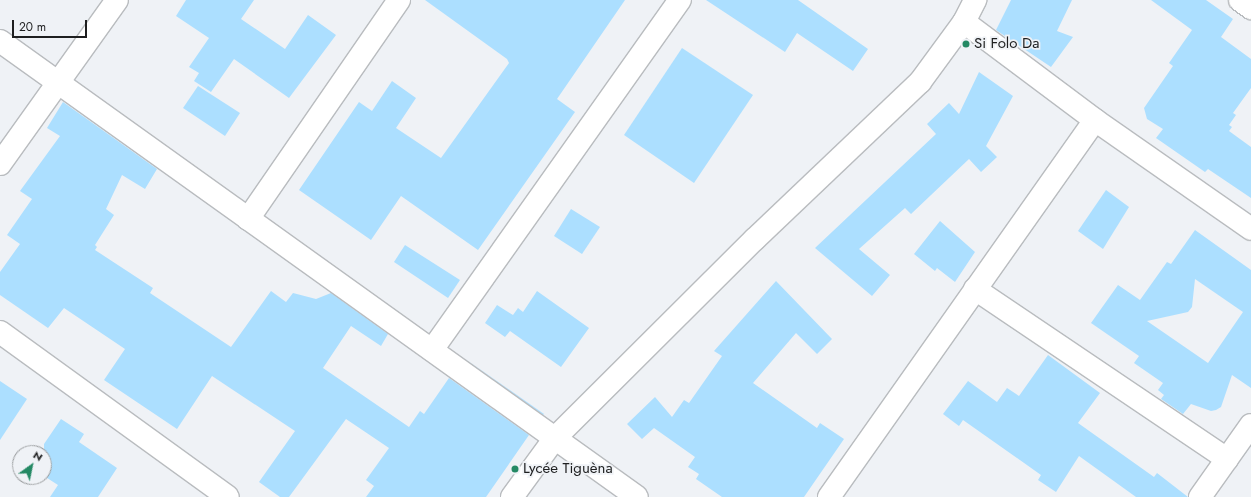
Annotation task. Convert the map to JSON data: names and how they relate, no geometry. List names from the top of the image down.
{
  "places": ["Si Folo Da", "Lycée Tiguèna"],
  "scale_bar": "20 m",
  "north": "top right"
}
